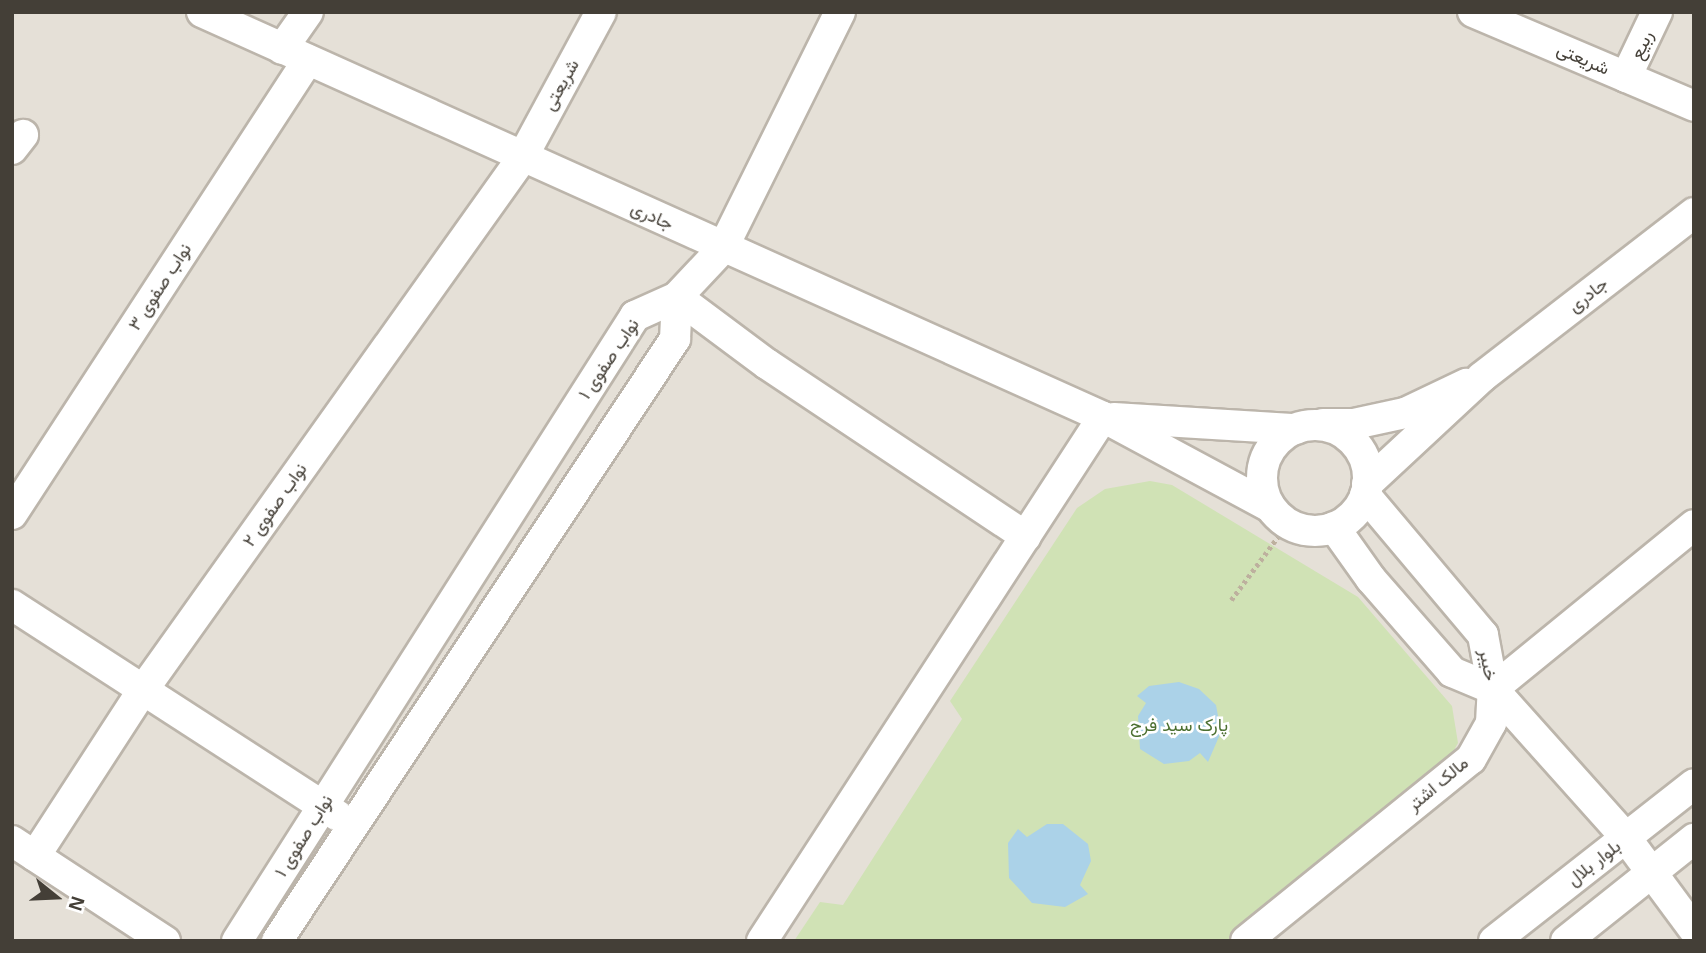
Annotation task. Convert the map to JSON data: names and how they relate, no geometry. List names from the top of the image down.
{
  "streets": {
    "street": [
      "ربیع",
      "شریعتی",
      "جادری",
      "نواب صفوی ۳",
      "نواب صفوی ۱",
      "نواب صفوی ۲",
      "خیبر",
      "مالک اشتر",
      "بلوار بلال"
    ]
  },
  "crossings": [
    ["ربیع", "شریعتی"],
    ["شریعتی", "جادری"],
    ["شریعتی", "نواب صفوی ۲"],
    ["جادری", "نواب صفوی ۳"],
    ["جادری", "نواب صفوی ۲"],
    ["جادری", "خیبر"],
    ["خیبر", "مالک اشتر"]
  ],
  "parks": ["پارک سید فرج"],
  "north": "right"
}
